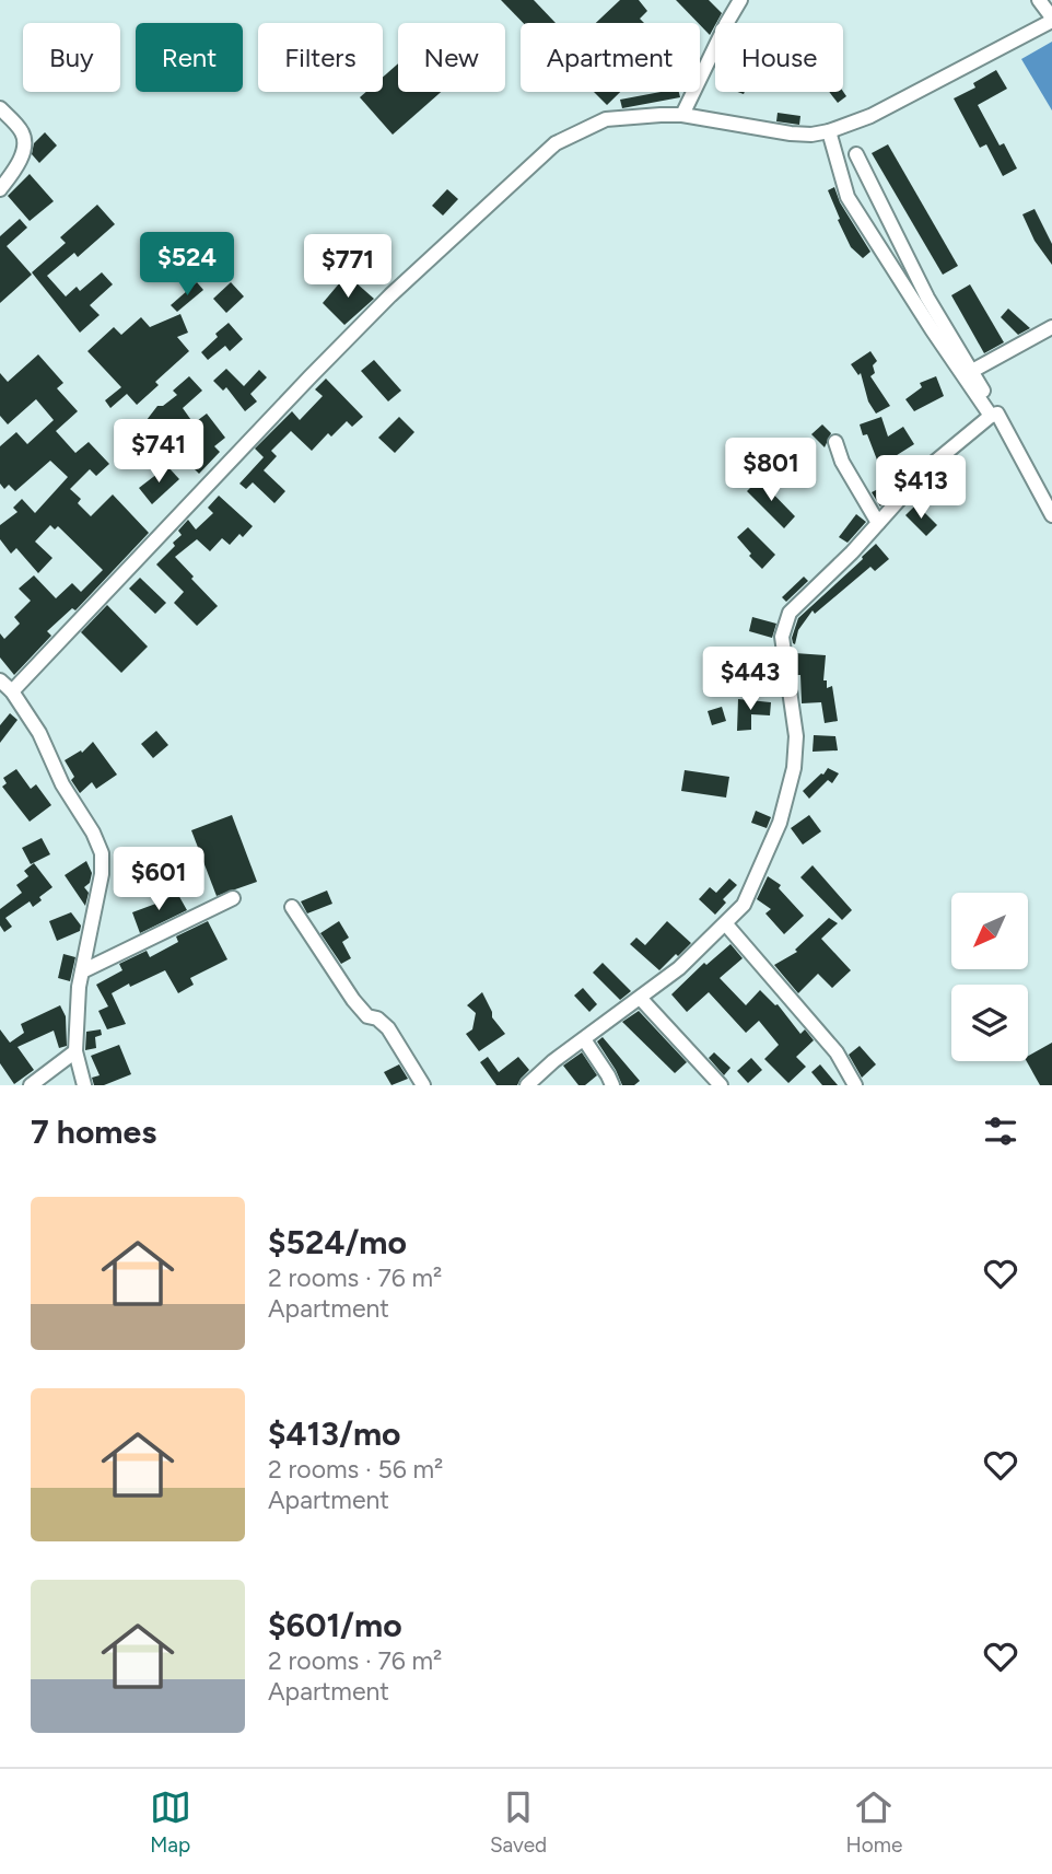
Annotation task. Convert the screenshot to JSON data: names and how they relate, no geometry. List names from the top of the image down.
{
  "north": "bottom left",
  "page": {
    "chip": [
      "Buy",
      "Rent",
      "Filters",
      "New",
      "Apartment",
      "House"
    ],
    "price": [
      "$524",
      "$771",
      "$741",
      "$801",
      "$413",
      "$443",
      "$601"
    ],
    "heading": "7 homes",
    "list": [
      {
        "name": "$524/mo",
        "note": "2 rooms · 76 m² · Apartment"
      },
      {
        "name": "$413/mo",
        "note": "2 rooms · 56 m² · Apartment"
      },
      {
        "name": "$601/mo",
        "note": "2 rooms · 76 m² · Apartment"
      }
    ],
    "tabs": ["Map", "Saved", "Home"]
  }
}
